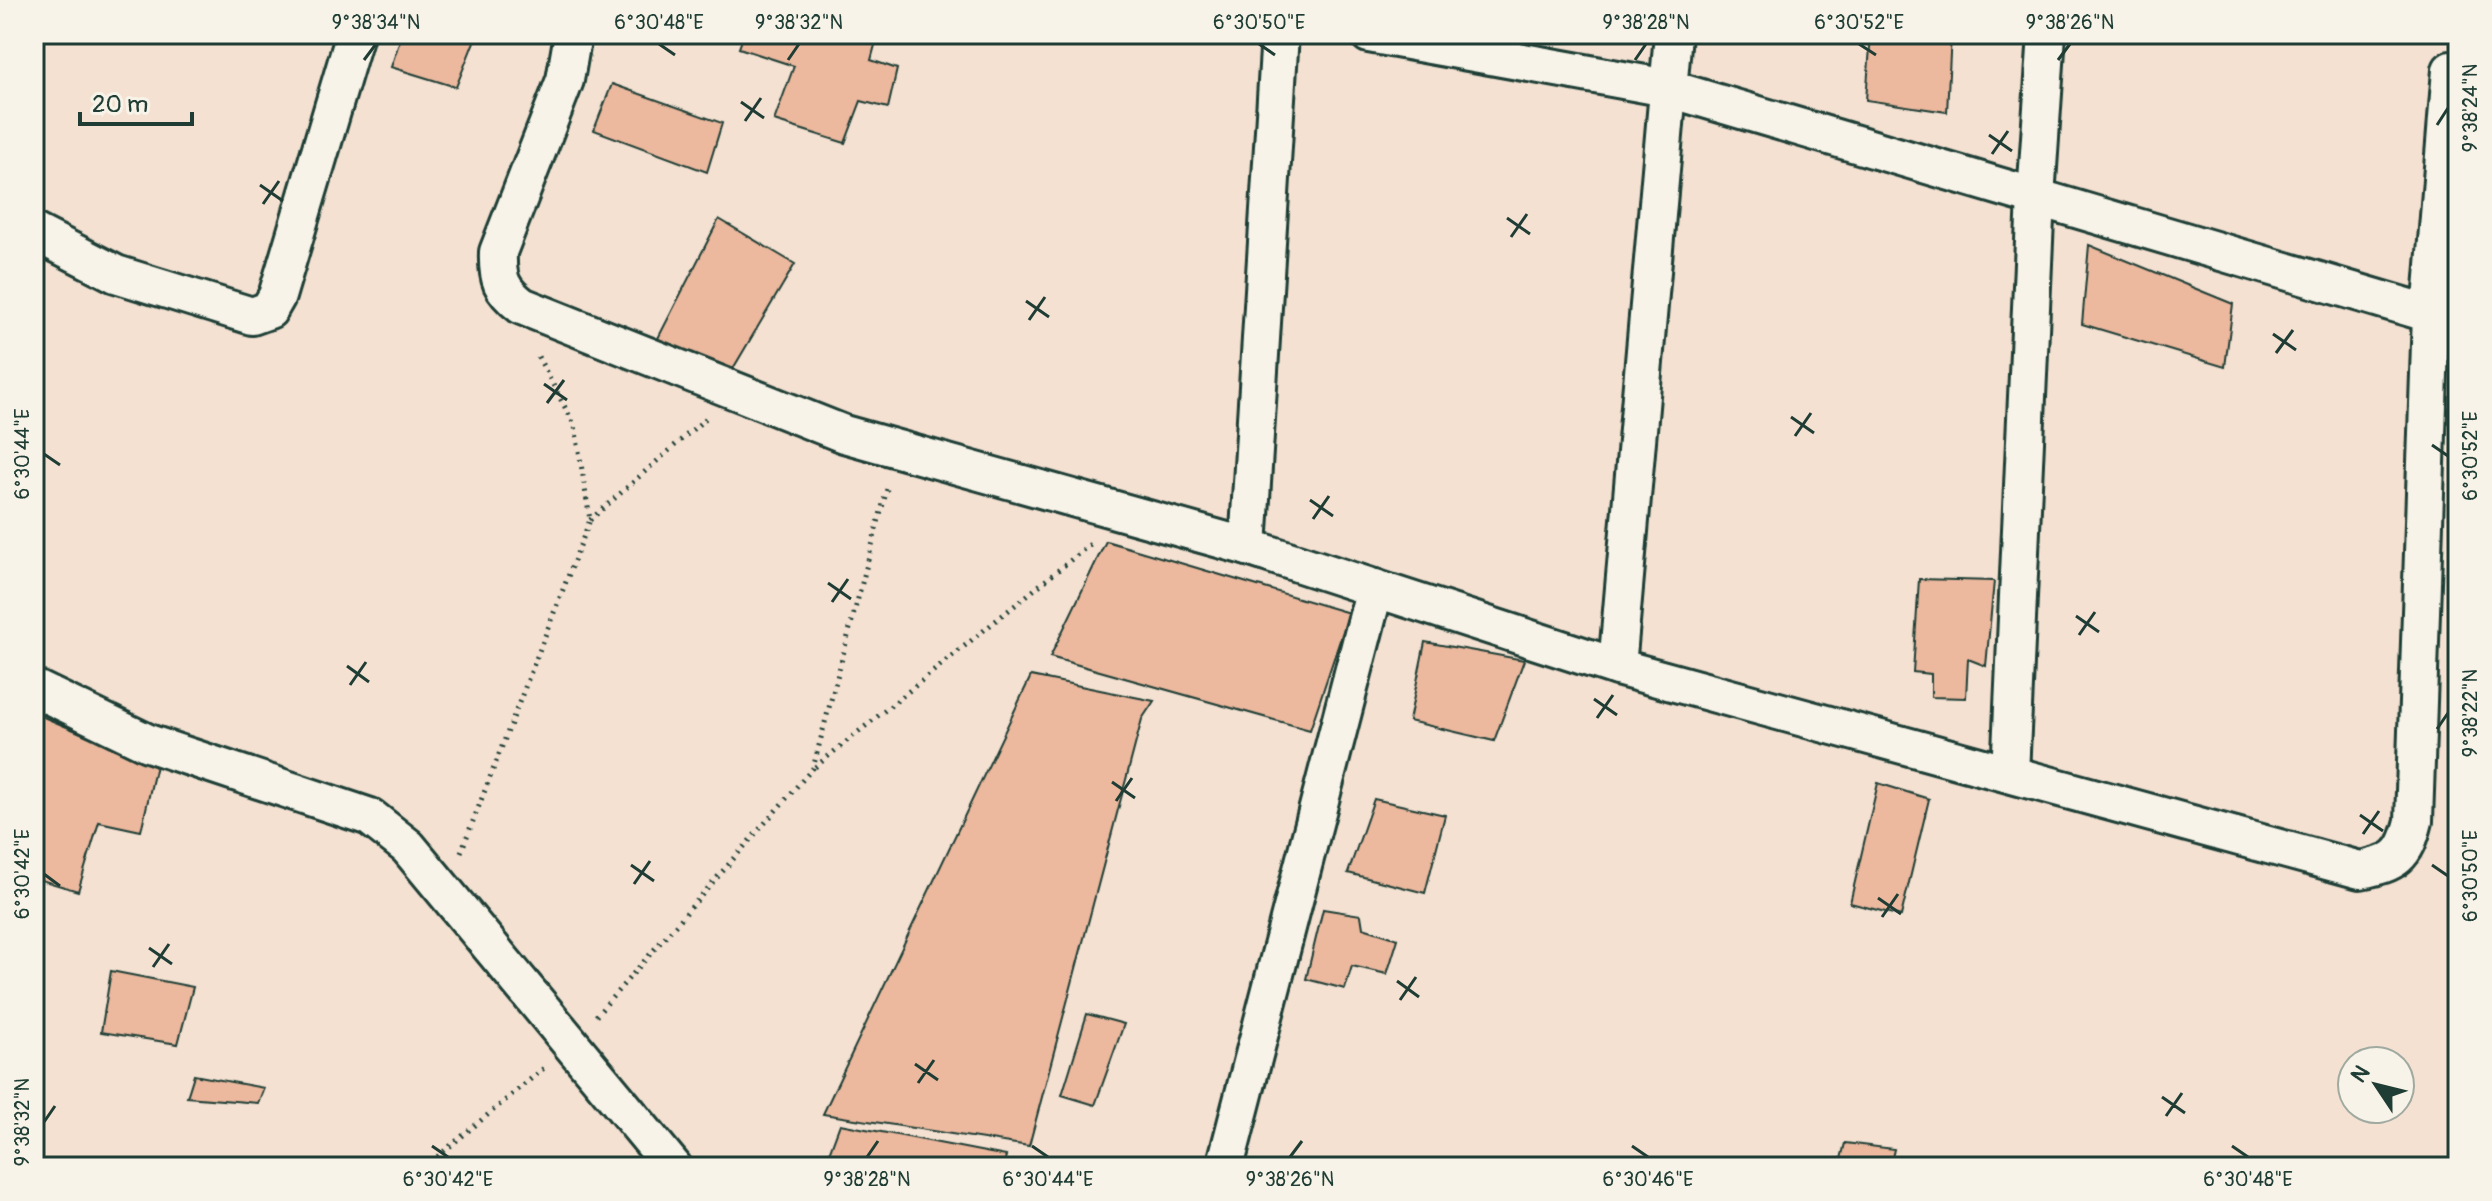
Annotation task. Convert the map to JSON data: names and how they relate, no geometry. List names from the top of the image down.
{
  "scale_bar": "20 m",
  "north": "top left",
  "coordinates": [
    "9°38'34\"N",
    "6°30'48\"E",
    "9°38'32\"N",
    "6°30'50\"E",
    "9°38'28\"N",
    "6°30'52\"E",
    "9°38'26\"N",
    "9°38'24\"N",
    "6°30'44\"E",
    "9°38'22\"N",
    "6°30'42\"E",
    "6°30'46\"E"
  ]
}
